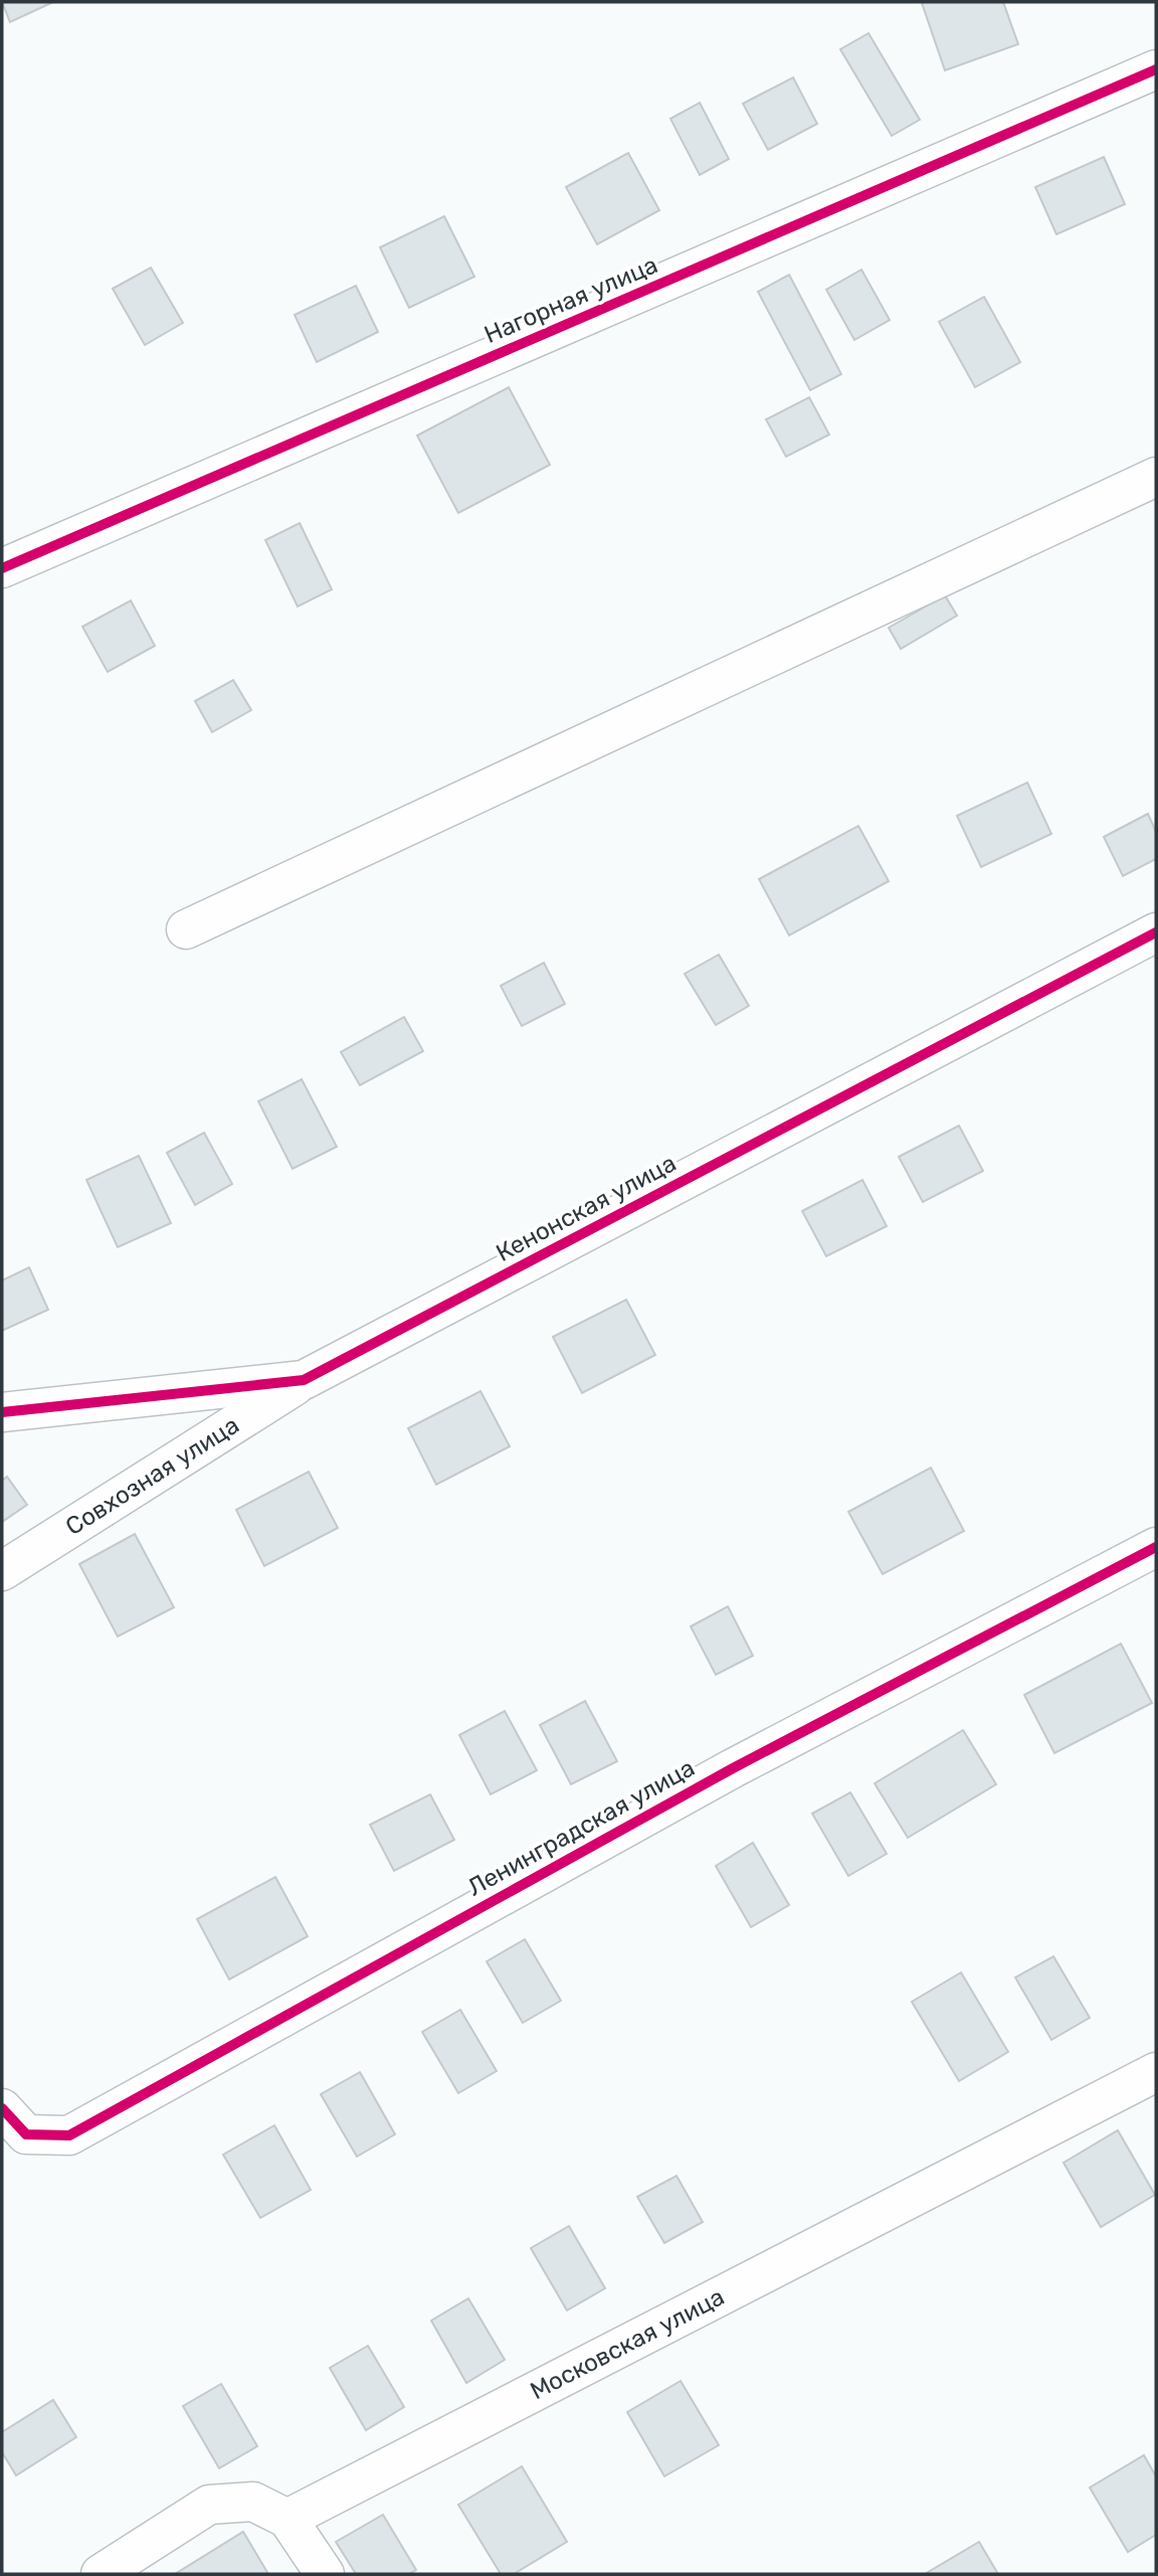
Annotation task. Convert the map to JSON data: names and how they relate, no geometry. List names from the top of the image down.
{
  "streets": {
    "street": [
      "Нагорная улица",
      "Кенонская улица",
      "Совхозная улица",
      "Ленинградская улица",
      "Московская улица"
    ]
  },
  "crossings": [
    ["Кенонская улица", "Совхозная улица"]
  ]
}
